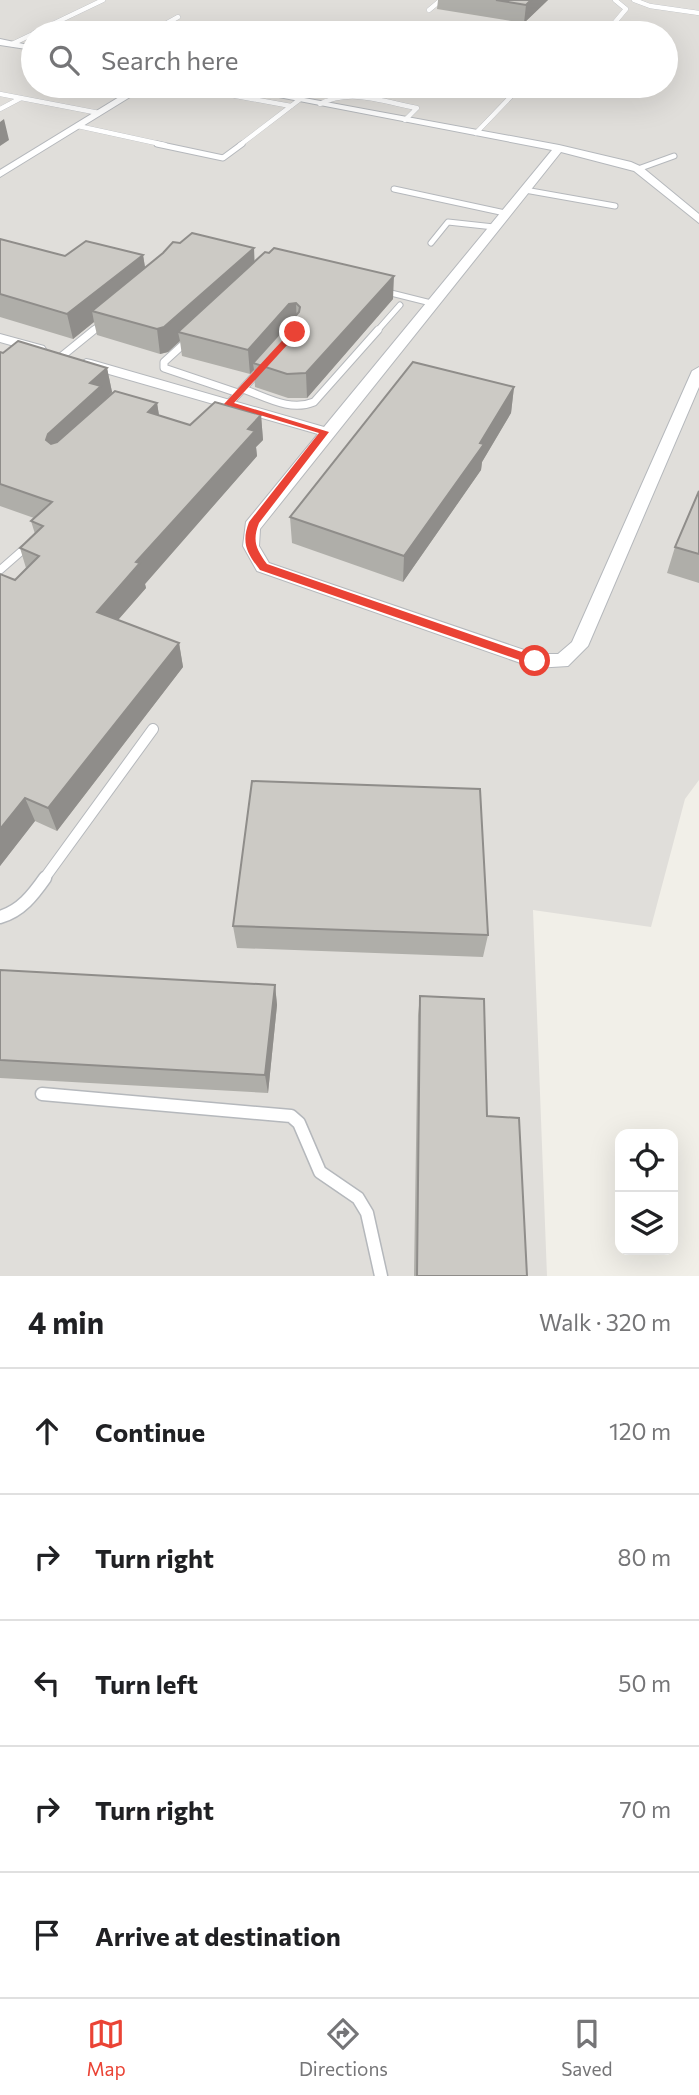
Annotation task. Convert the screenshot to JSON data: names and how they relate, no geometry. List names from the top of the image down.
{
  "page": {
    "search": "Search here",
    "heading": ["4 min", "Walk · 320 m"],
    "list": [
      ["Continue", "120 m"],
      ["Turn right", "80 m"],
      ["Turn left", "50 m"],
      ["Turn right", "70 m"],
      "Arrive at destination"
    ],
    "nav": ["Map", "Directions", "Saved"]
  }
}
